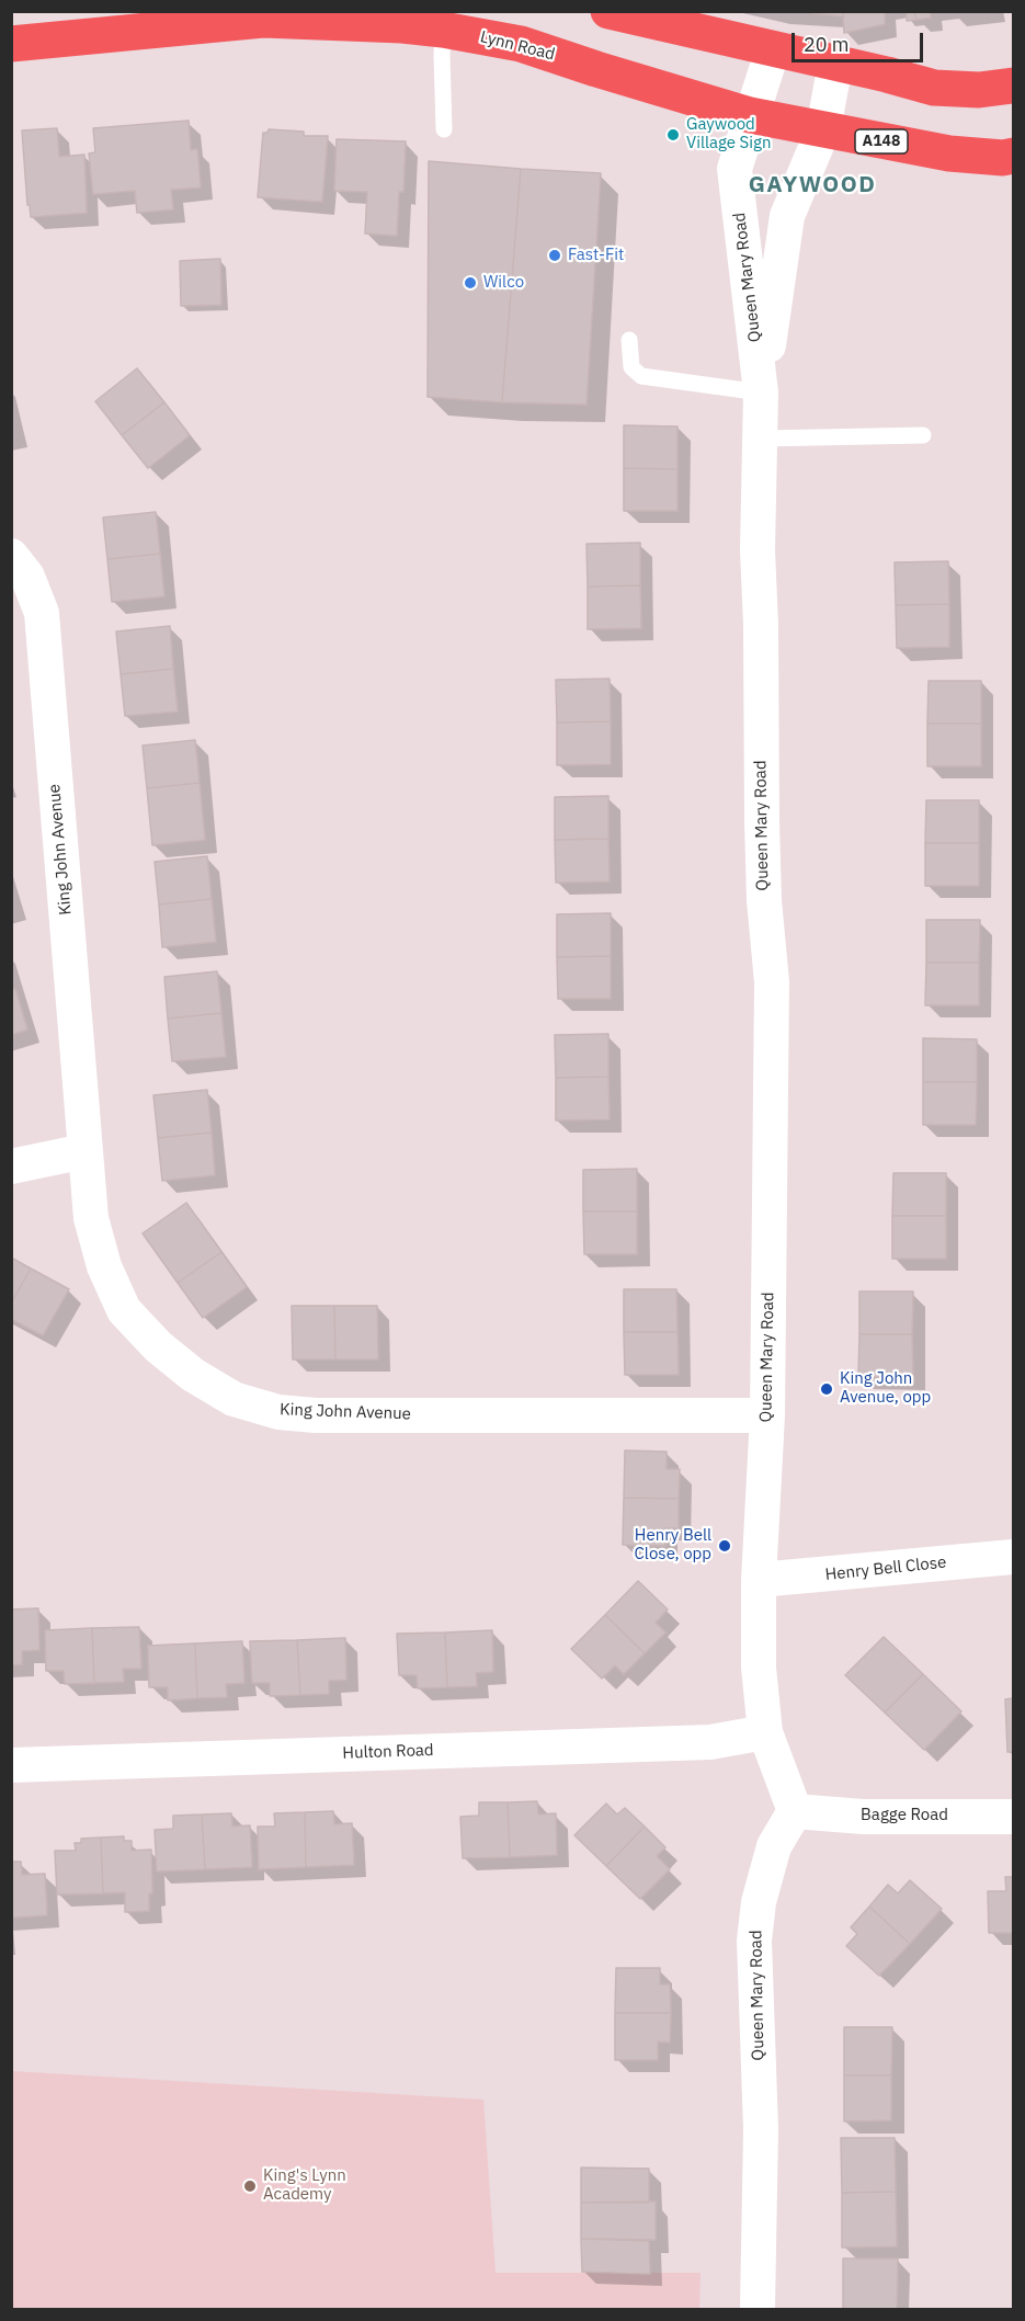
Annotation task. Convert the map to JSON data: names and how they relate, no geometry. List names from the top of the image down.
{
  "streets": {
    "main road": ["Lynn Road", "A148"],
    "street": [
      "Queen Mary Road",
      "King John Avenue",
      "Henry Bell Close",
      "Hulton Road",
      "Bagge Road"
    ]
  },
  "crossings": [
    ["Lynn Road", "Queen Mary Road"],
    ["Queen Mary Road", "King John Avenue"],
    ["Queen Mary Road", "Henry Bell Close"],
    ["Queen Mary Road", "Hulton Road"],
    ["Queen Mary Road", "Bagge Road"]
  ],
  "districts": ["GAYWOOD"],
  "places": [
    "Gaywood Village Sign",
    "Fast-Fit",
    "Wilco",
    "King John Avenue, opp",
    "Henry Bell Close, opp",
    "King's Lynn Academy"
  ],
  "scale_bar": "20 m"
}
